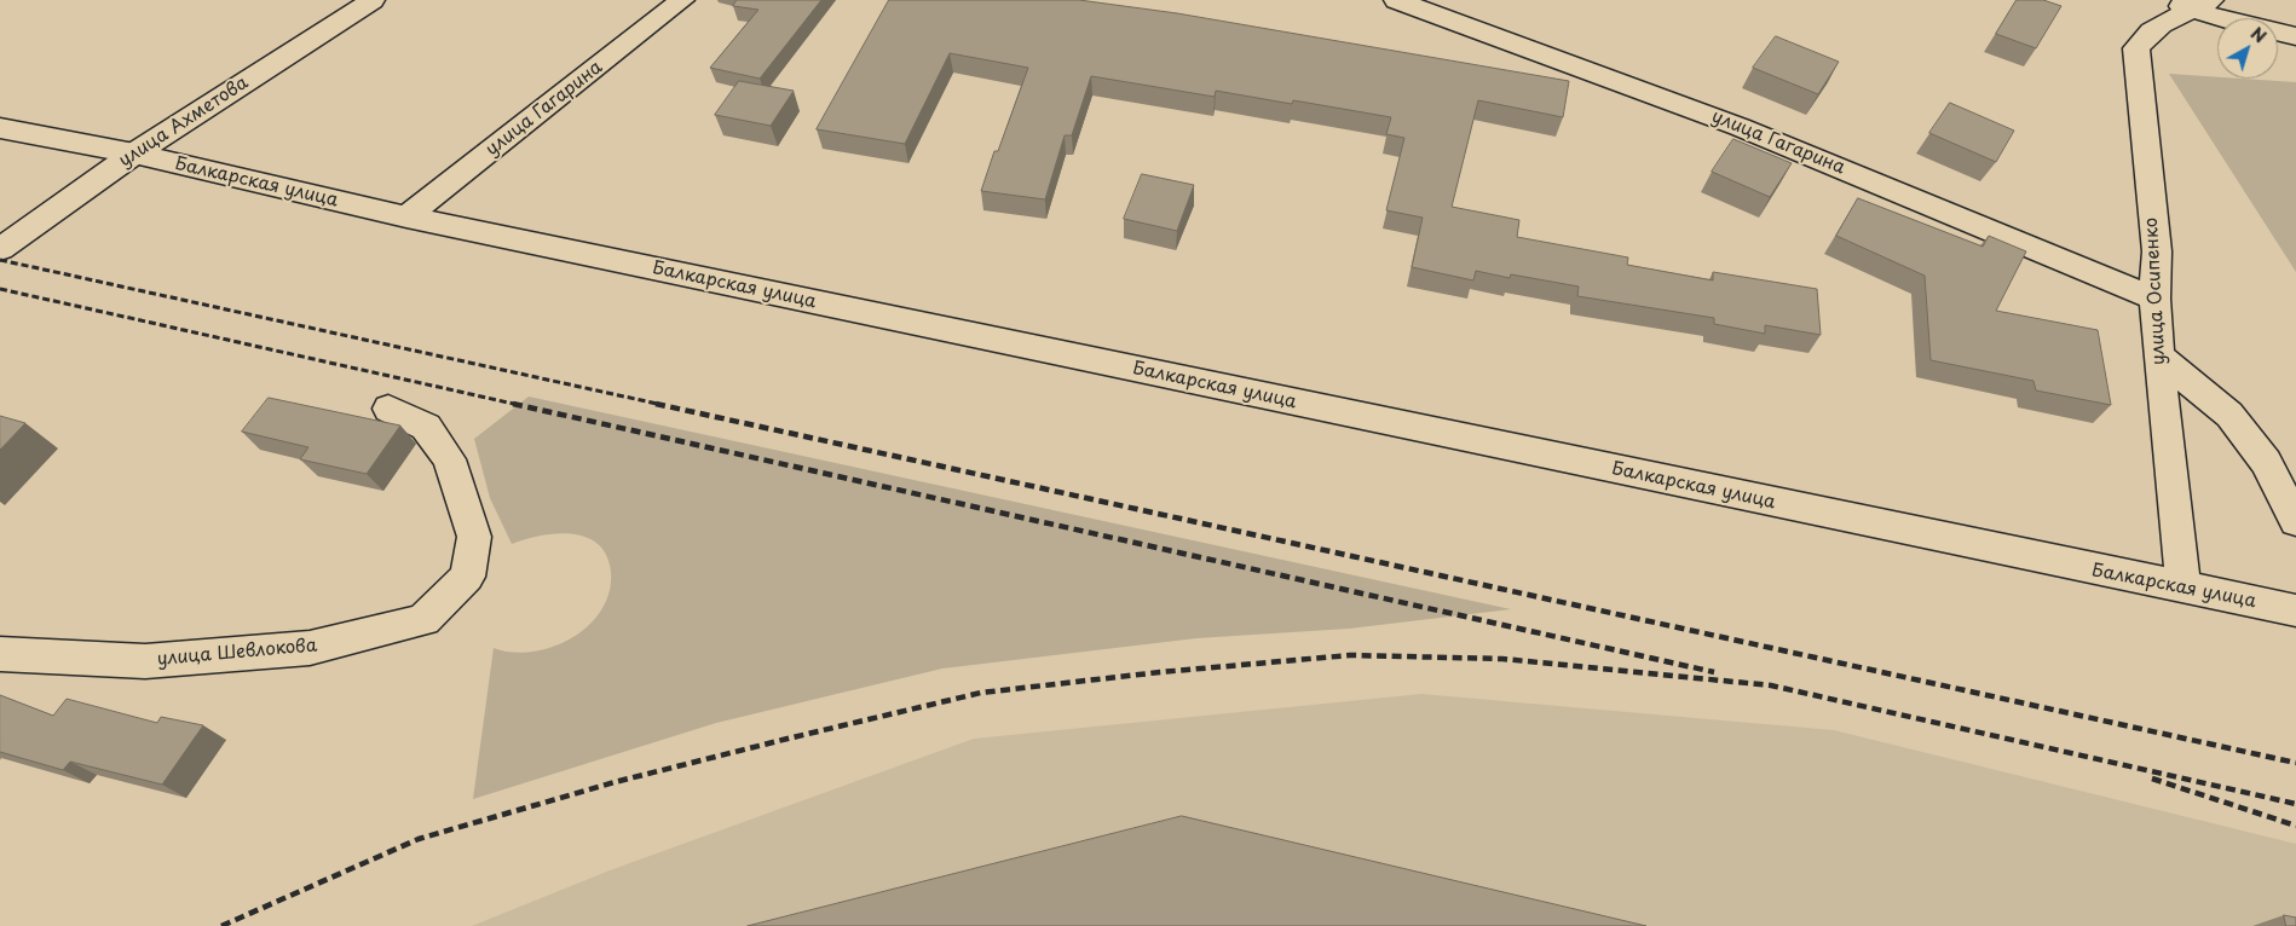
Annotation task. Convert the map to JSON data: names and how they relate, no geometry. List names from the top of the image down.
{
  "streets": {
    "street": [
      "улица Гагарина",
      "улица Ахметова",
      "Балкарская улица",
      "улица Осипенко",
      "улица Шевлокова"
    ]
  },
  "crossings": [
    ["улица Гагарина", "Балкарская улица"],
    ["улица Гагарина", "улица Осипенко"],
    ["улица Ахметова", "Балкарская улица"],
    ["Балкарская улица", "улица Осипенко"]
  ],
  "north": "top right"
}
